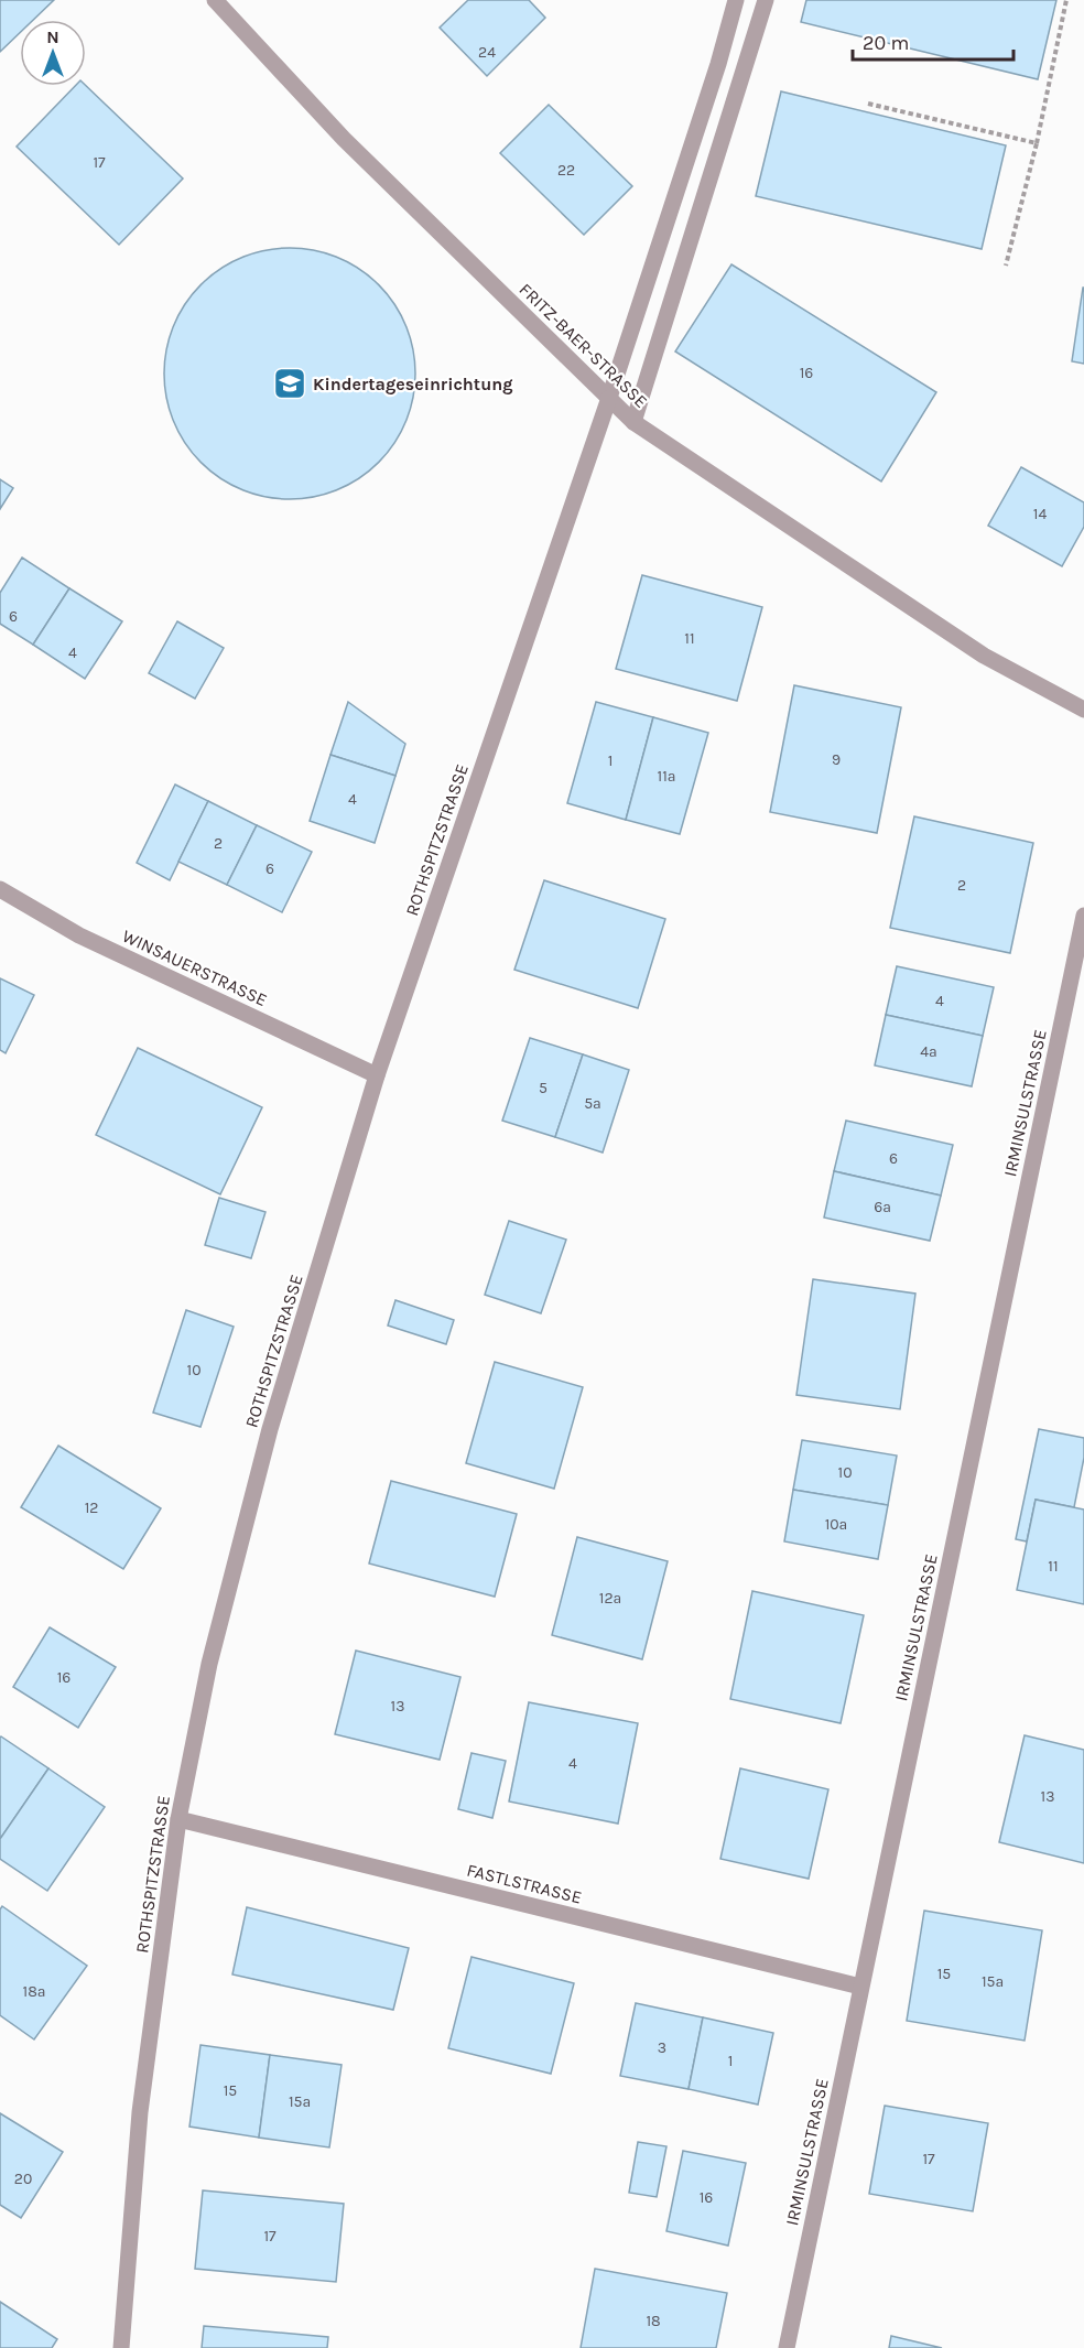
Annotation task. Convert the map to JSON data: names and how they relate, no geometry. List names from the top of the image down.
{
  "streets": {
    "street": [
      "FRITZ-BAER-STRASSE",
      "ROTHSPITZSTRASSE",
      "WINSAUERSTRASSE",
      "IRMINSULSTRASSE",
      "FASTLSTRASSE"
    ]
  },
  "crossings": [
    ["FRITZ-BAER-STRASSE", "ROTHSPITZSTRASSE"],
    ["ROTHSPITZSTRASSE", "WINSAUERSTRASSE"],
    ["ROTHSPITZSTRASSE", "FASTLSTRASSE"],
    ["IRMINSULSTRASSE", "FASTLSTRASSE"]
  ],
  "places": {
    "school or university": ["Kindertageseinrichtung"]
  },
  "house_numbers": [
    "24",
    "17",
    "22",
    "16",
    "14",
    "6",
    "11",
    "4",
    "9",
    "1",
    "11a",
    "4",
    "2",
    "6",
    "2",
    "4",
    "4a",
    "5",
    "5a",
    "6",
    "6a",
    "10",
    "10",
    "12",
    "10a",
    "11",
    "12a",
    "16",
    "13",
    "4",
    "13",
    "15",
    "15a",
    "18a",
    "3",
    "1",
    "15",
    "15a",
    "17",
    "20",
    "16",
    "17",
    "18"
  ],
  "scale_bar": "20 m",
  "north": "top"
}
